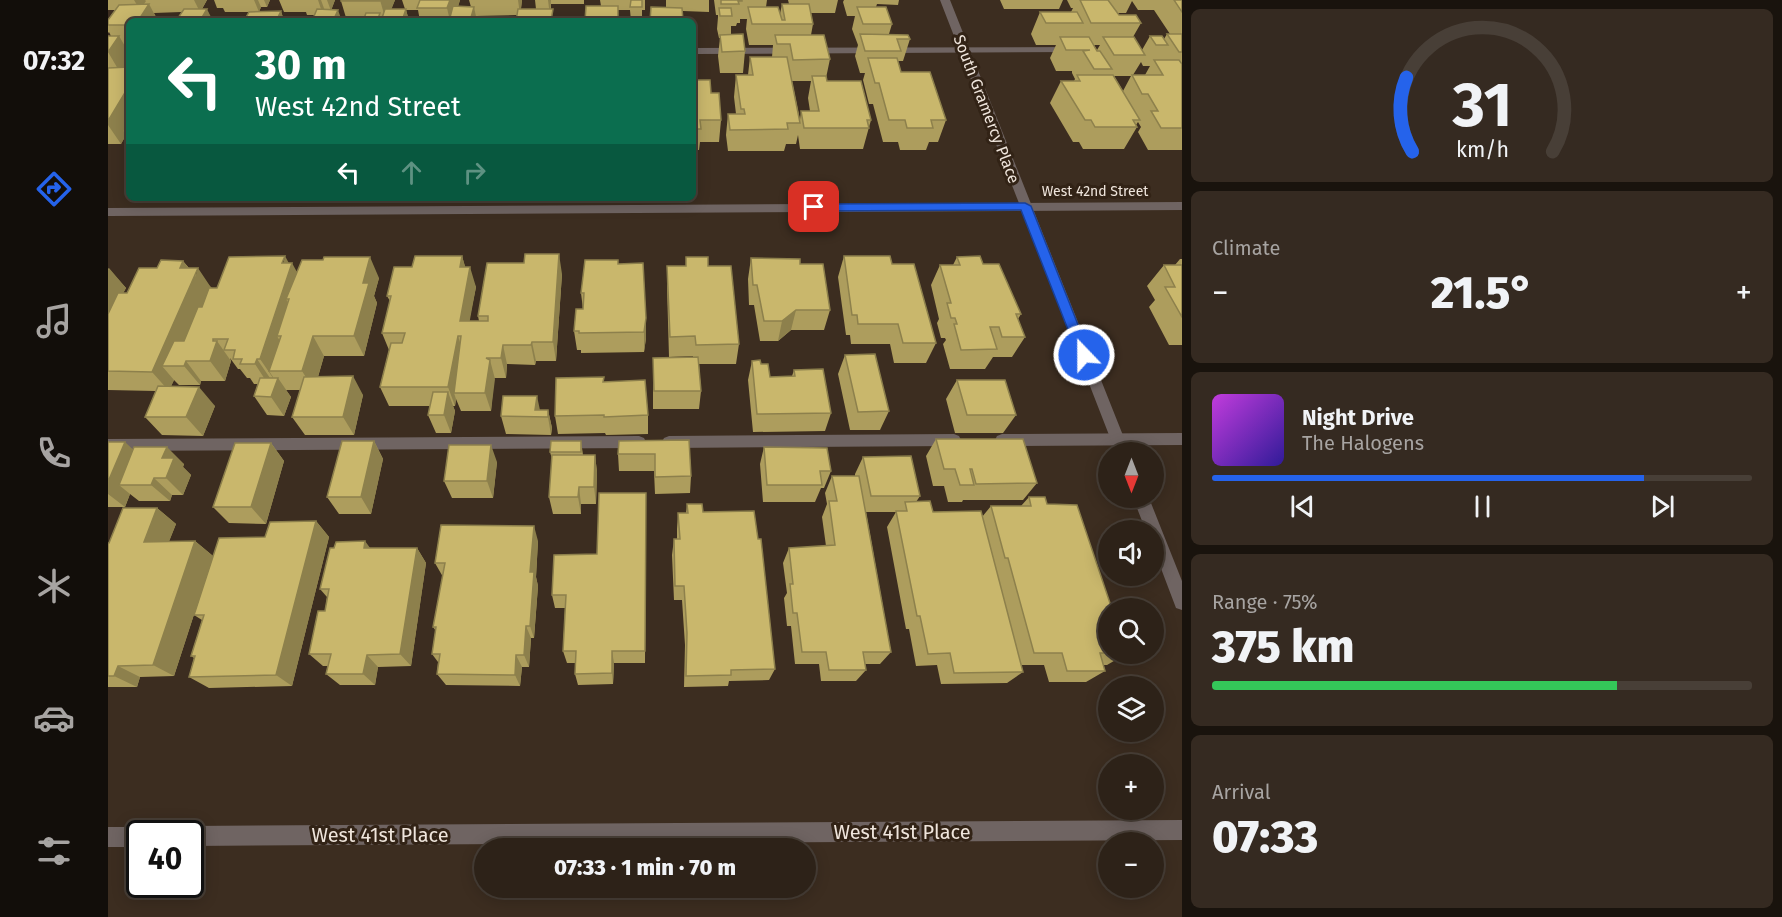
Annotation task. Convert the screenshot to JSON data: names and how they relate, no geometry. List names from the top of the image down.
{
  "streets": {
    "street": ["South Gramercy Place", "West 42nd Street", "West 41st Place"]
  },
  "crossings": [
    ["South Gramercy Place", "West 42nd Street"]
  ],
  "north": "bottom",
  "page": {
    "tabs": "07:32",
    "turn": ["30 m", "West 42nd Street"],
    "tile": [
      "Climate",
      ["Range · 75%", "375 km"],
      ["Arrival", "07:33"]
    ],
    "heat": ["−", "21.5°", "+"],
    "song": ["Night Drive", "The Halogens"],
    "map_buttons": ["+", "−"],
    "limit": "40",
    "trip": "07:33 · 1 min · 70 m",
    "gauge": ["31", "km/h"]
  }
}
